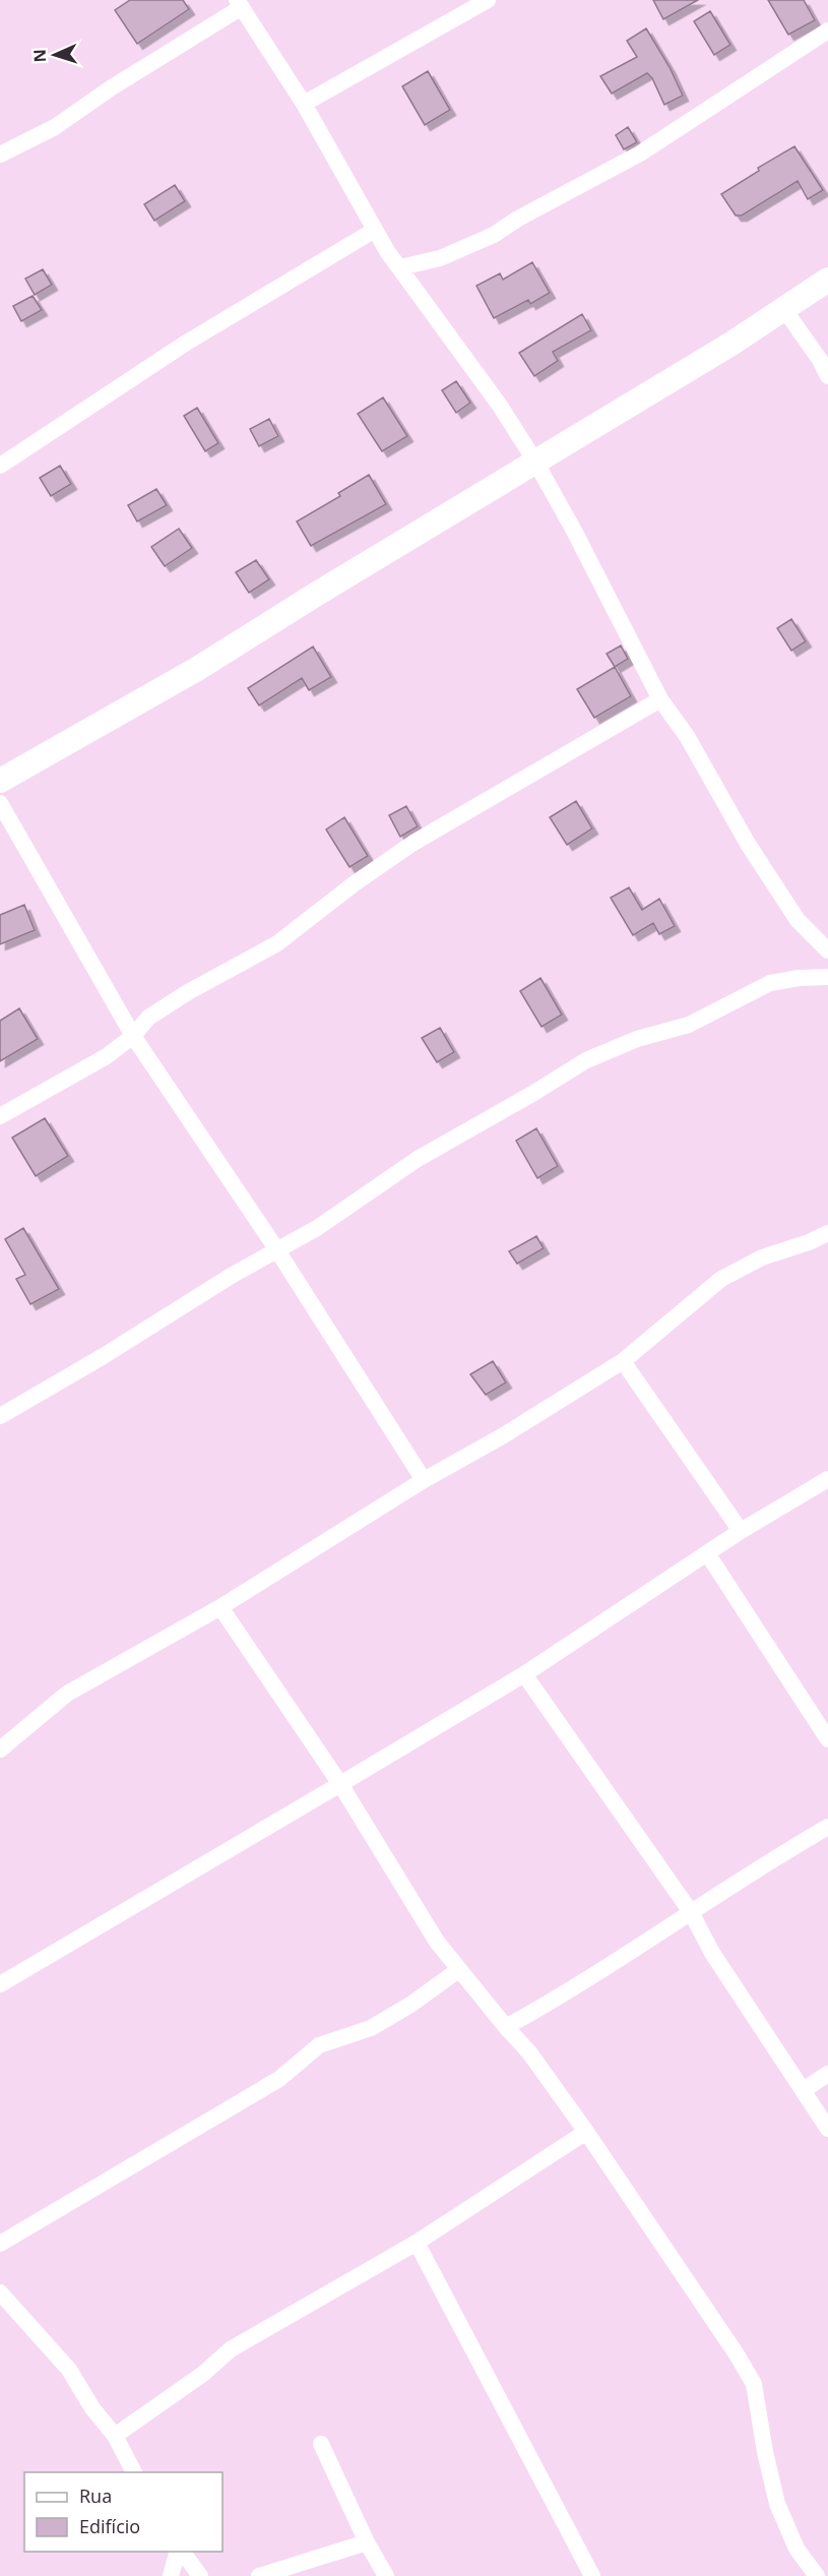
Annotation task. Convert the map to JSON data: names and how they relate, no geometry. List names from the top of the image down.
{
  "legend": ["Rua", "Edifício"],
  "north": "left"
}
